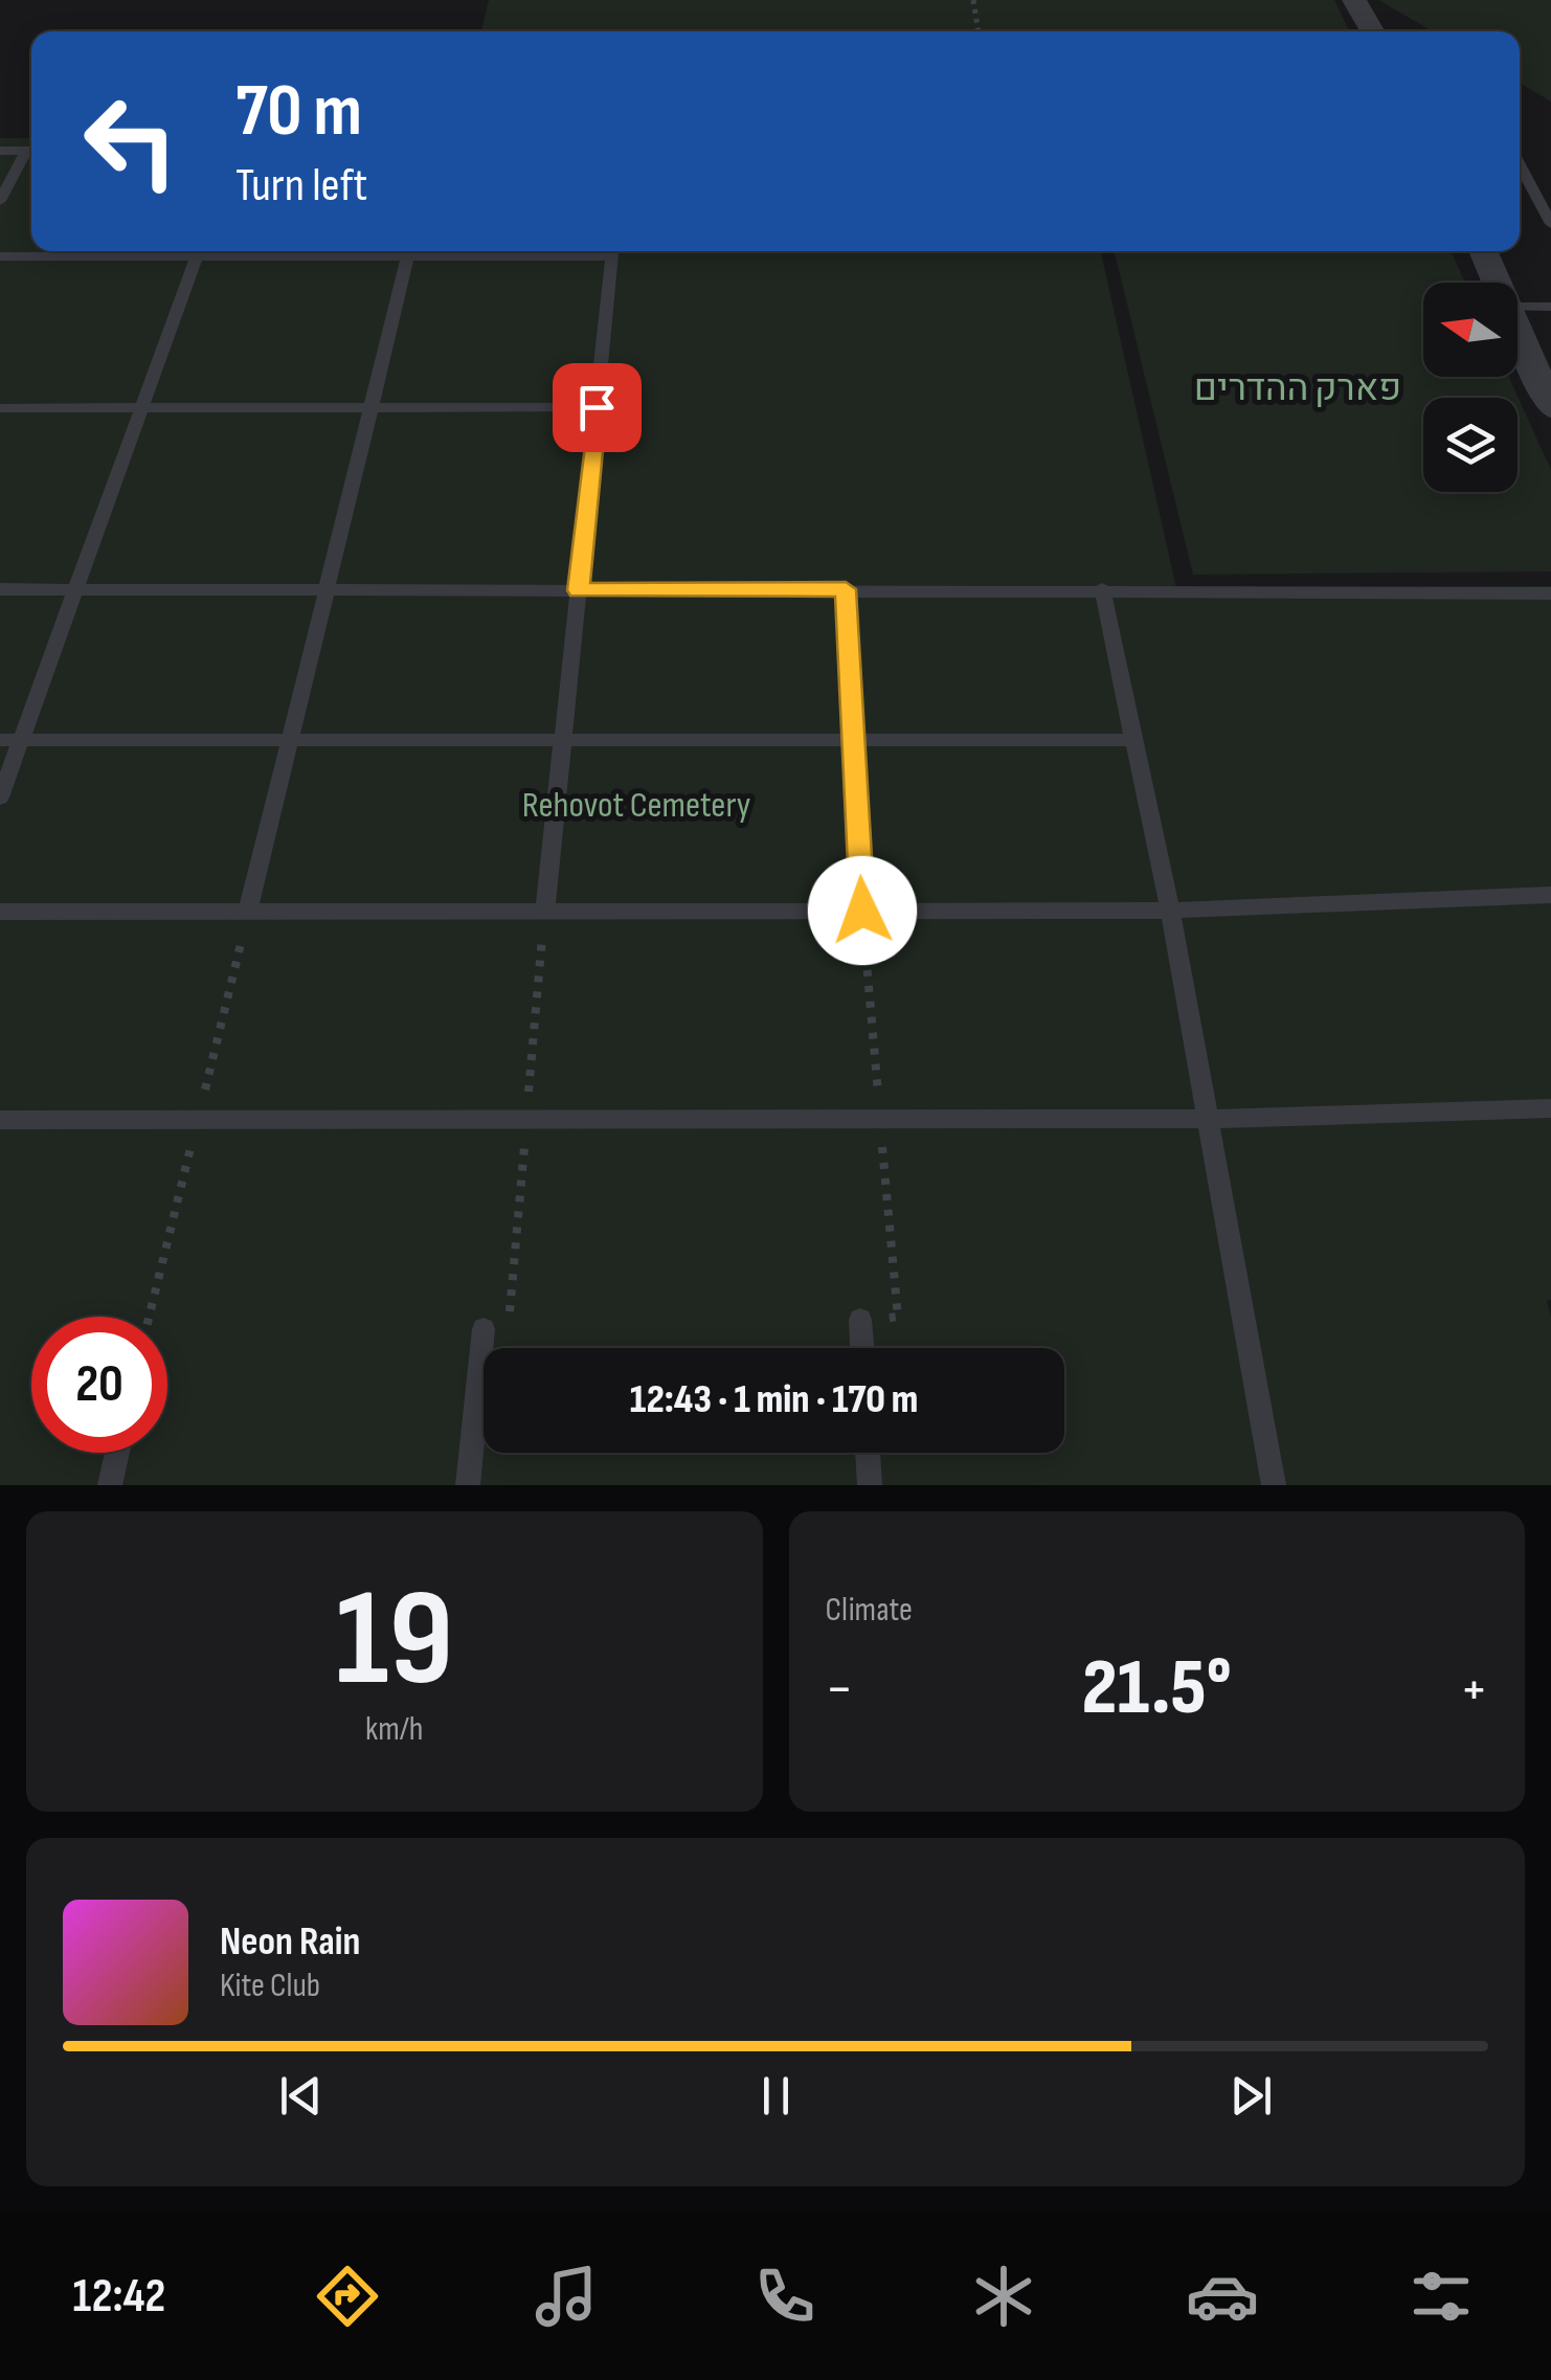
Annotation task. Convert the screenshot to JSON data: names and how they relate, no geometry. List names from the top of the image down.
{
  "parks": ["פארק ההדרים", "Rehovot Cemetery"],
  "north": "left",
  "page": {
    "turn": ["70 m", "Turn left"],
    "limit": "20",
    "trip": "12:43 · 1 min · 170 m",
    "tile": [
      ["19", "km/h"],
      "Climate"
    ],
    "heat": ["−", "21.5°", "+"],
    "song": ["Neon Rain", "Kite Club"],
    "tabs": "12:42"
  }
}
